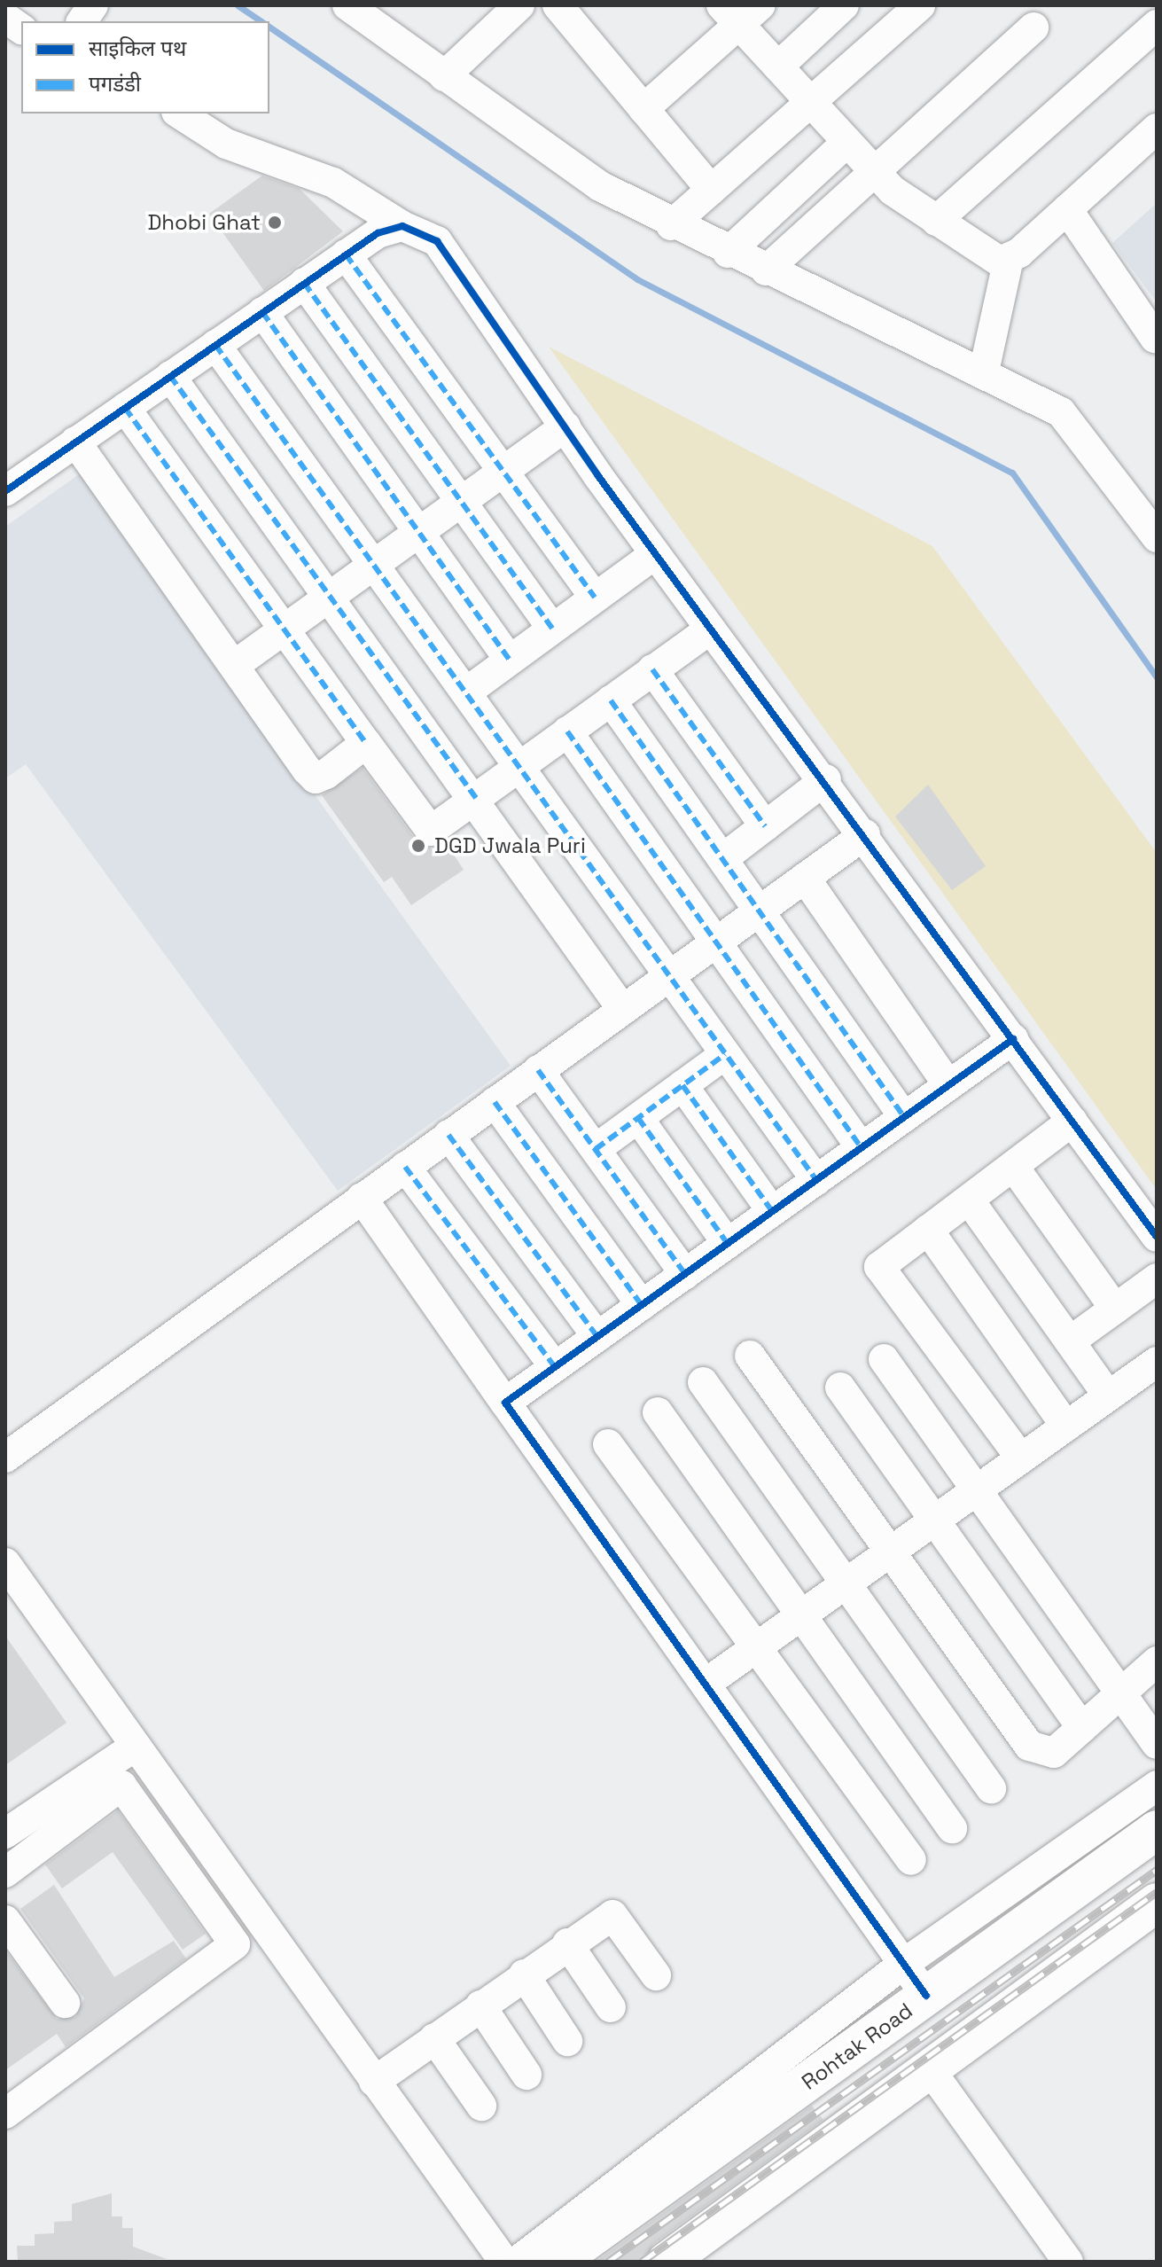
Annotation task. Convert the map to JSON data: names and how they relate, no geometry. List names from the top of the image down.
{
  "streets": {
    "highway": ["Rohtak Road"]
  },
  "places": ["Dhobi Ghat", "DGD Jwala Puri"],
  "legend": ["साइकिल पथ", "पगडंडी"]
}
